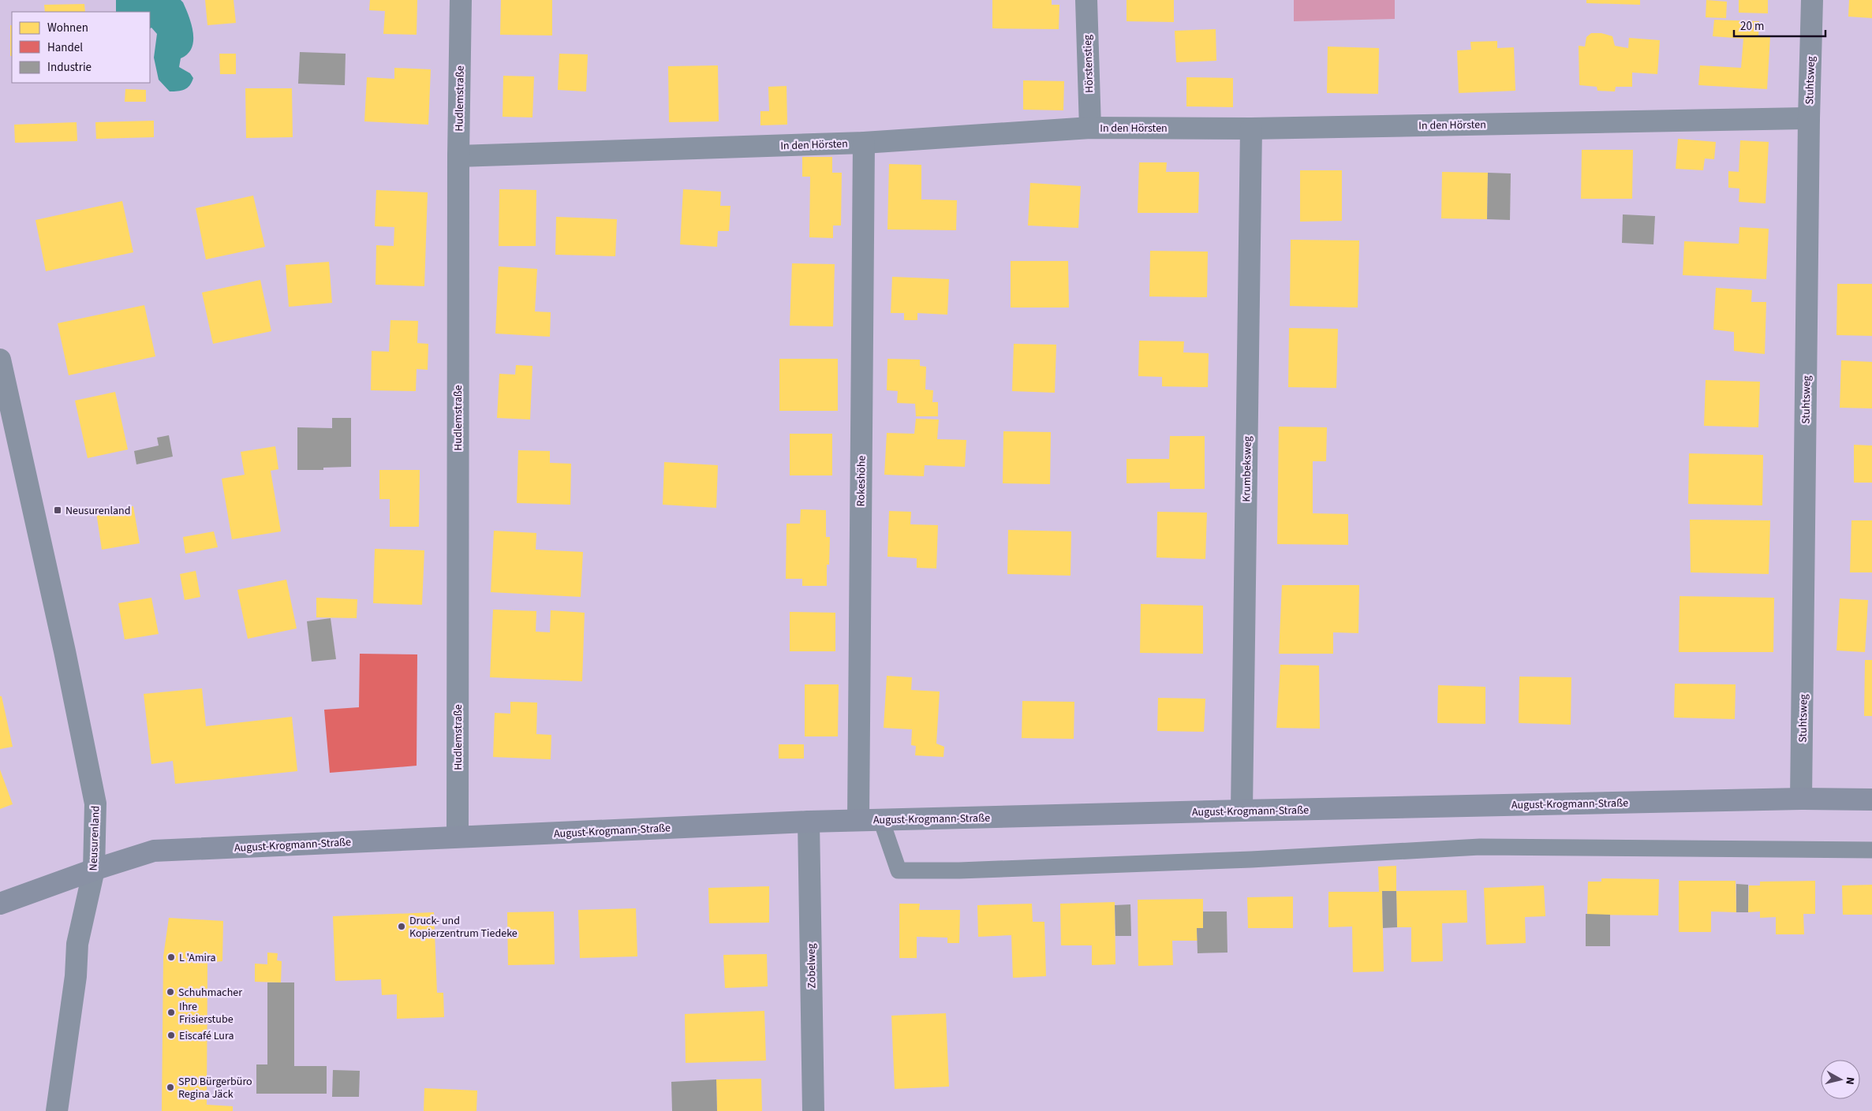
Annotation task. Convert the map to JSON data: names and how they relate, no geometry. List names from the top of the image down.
{
  "streets": {
    "main road": ["August-Krogmann-Straße"],
    "street": [
      "Hörstenstieg",
      "Stuhtsweg",
      "Hudlemstraße",
      "In den Hörsten",
      "Krumbeksweg",
      "Rokeshöhe",
      "Neusurenland",
      "Zobelweg"
    ]
  },
  "crossings": [
    ["Hörstenstieg", "In den Hörsten"],
    ["Stuhtsweg", "In den Hörsten"],
    ["Stuhtsweg", "August-Krogmann-Straße"],
    ["Hudlemstraße", "In den Hörsten"],
    ["Hudlemstraße", "August-Krogmann-Straße"],
    ["In den Hörsten", "Krumbeksweg"],
    ["In den Hörsten", "Rokeshöhe"],
    ["Krumbeksweg", "August-Krogmann-Straße"],
    ["Rokeshöhe", "August-Krogmann-Straße"],
    ["August-Krogmann-Straße", "Neusurenland"],
    ["August-Krogmann-Straße", "Zobelweg"]
  ],
  "places": {
    "transit": ["Neusurenland"],
    "other": [
      "Druck- und Kopierzentrum Tiedeke",
      "L 'Amira",
      "Schuhmacher",
      "Ihre Frisierstube",
      "Eiscafé Lura",
      "SPD Bürgerbüro Regina Jäck"
    ]
  },
  "legend": ["Wohnen", "Handel", "Industrie"],
  "scale_bar": "20 m",
  "north": "right"
}
